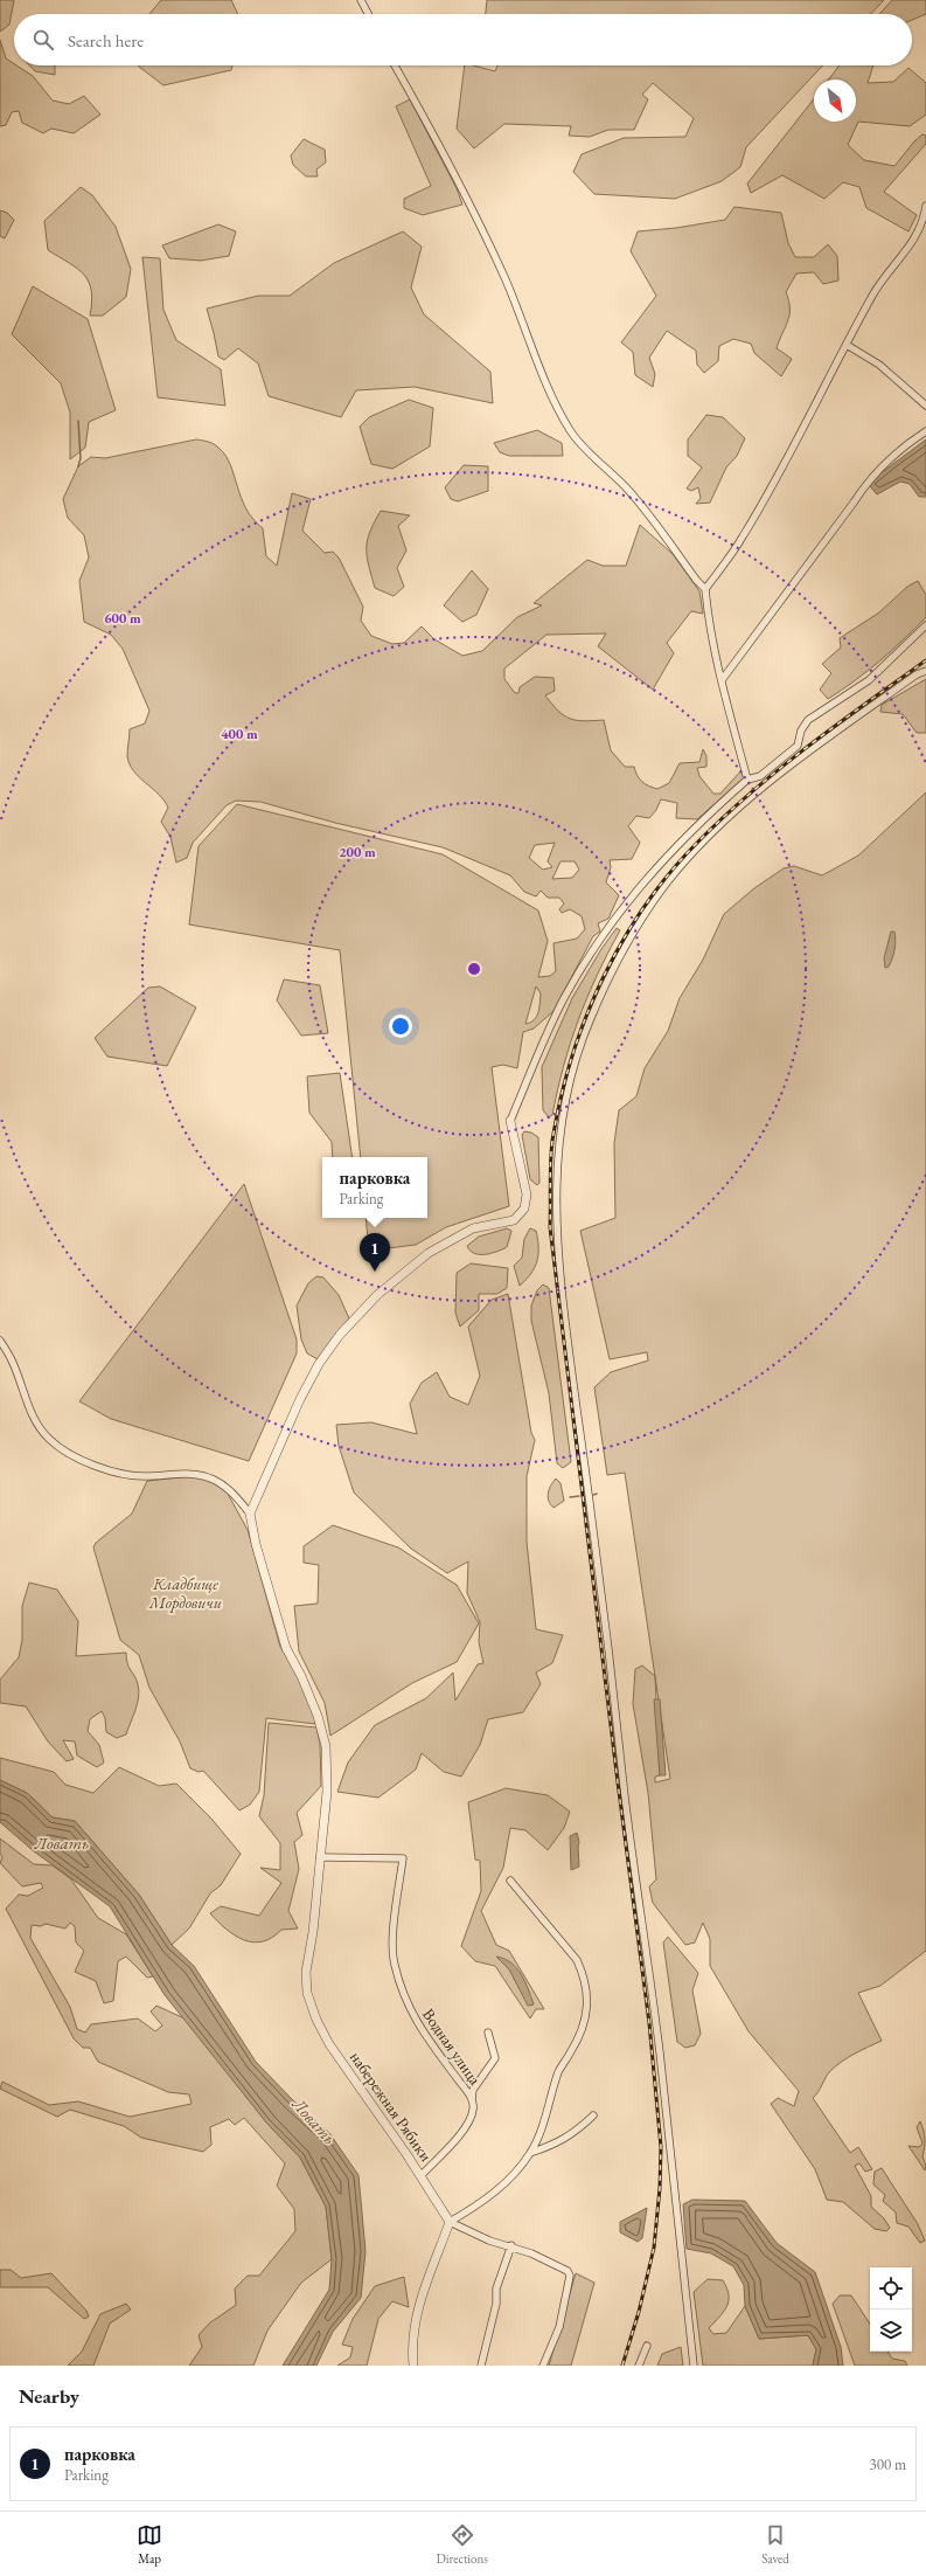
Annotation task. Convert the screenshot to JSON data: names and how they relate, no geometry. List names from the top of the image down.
{
  "streets": {
    "street": ["Водная улица", "набережная Рябики"]
  },
  "crossings": [
    ["Водная улица", "набережная Рябики"]
  ],
  "water": ["Ловать"],
  "parks": ["Кладбище Мордовичи"],
  "north": "bottom right",
  "page": {
    "search": "Search here",
    "popup": ["парковка", "Parking"],
    "pins": "1",
    "heading": "Nearby",
    "list": [
      {
        "mark": "1",
        "name": "парковка",
        "note": "Parking",
        "value": "300 m"
      }
    ],
    "nav": ["Map", "Directions", "Saved"]
  },
  "rings": ["600 m", "400 m", "200 m"]
}
